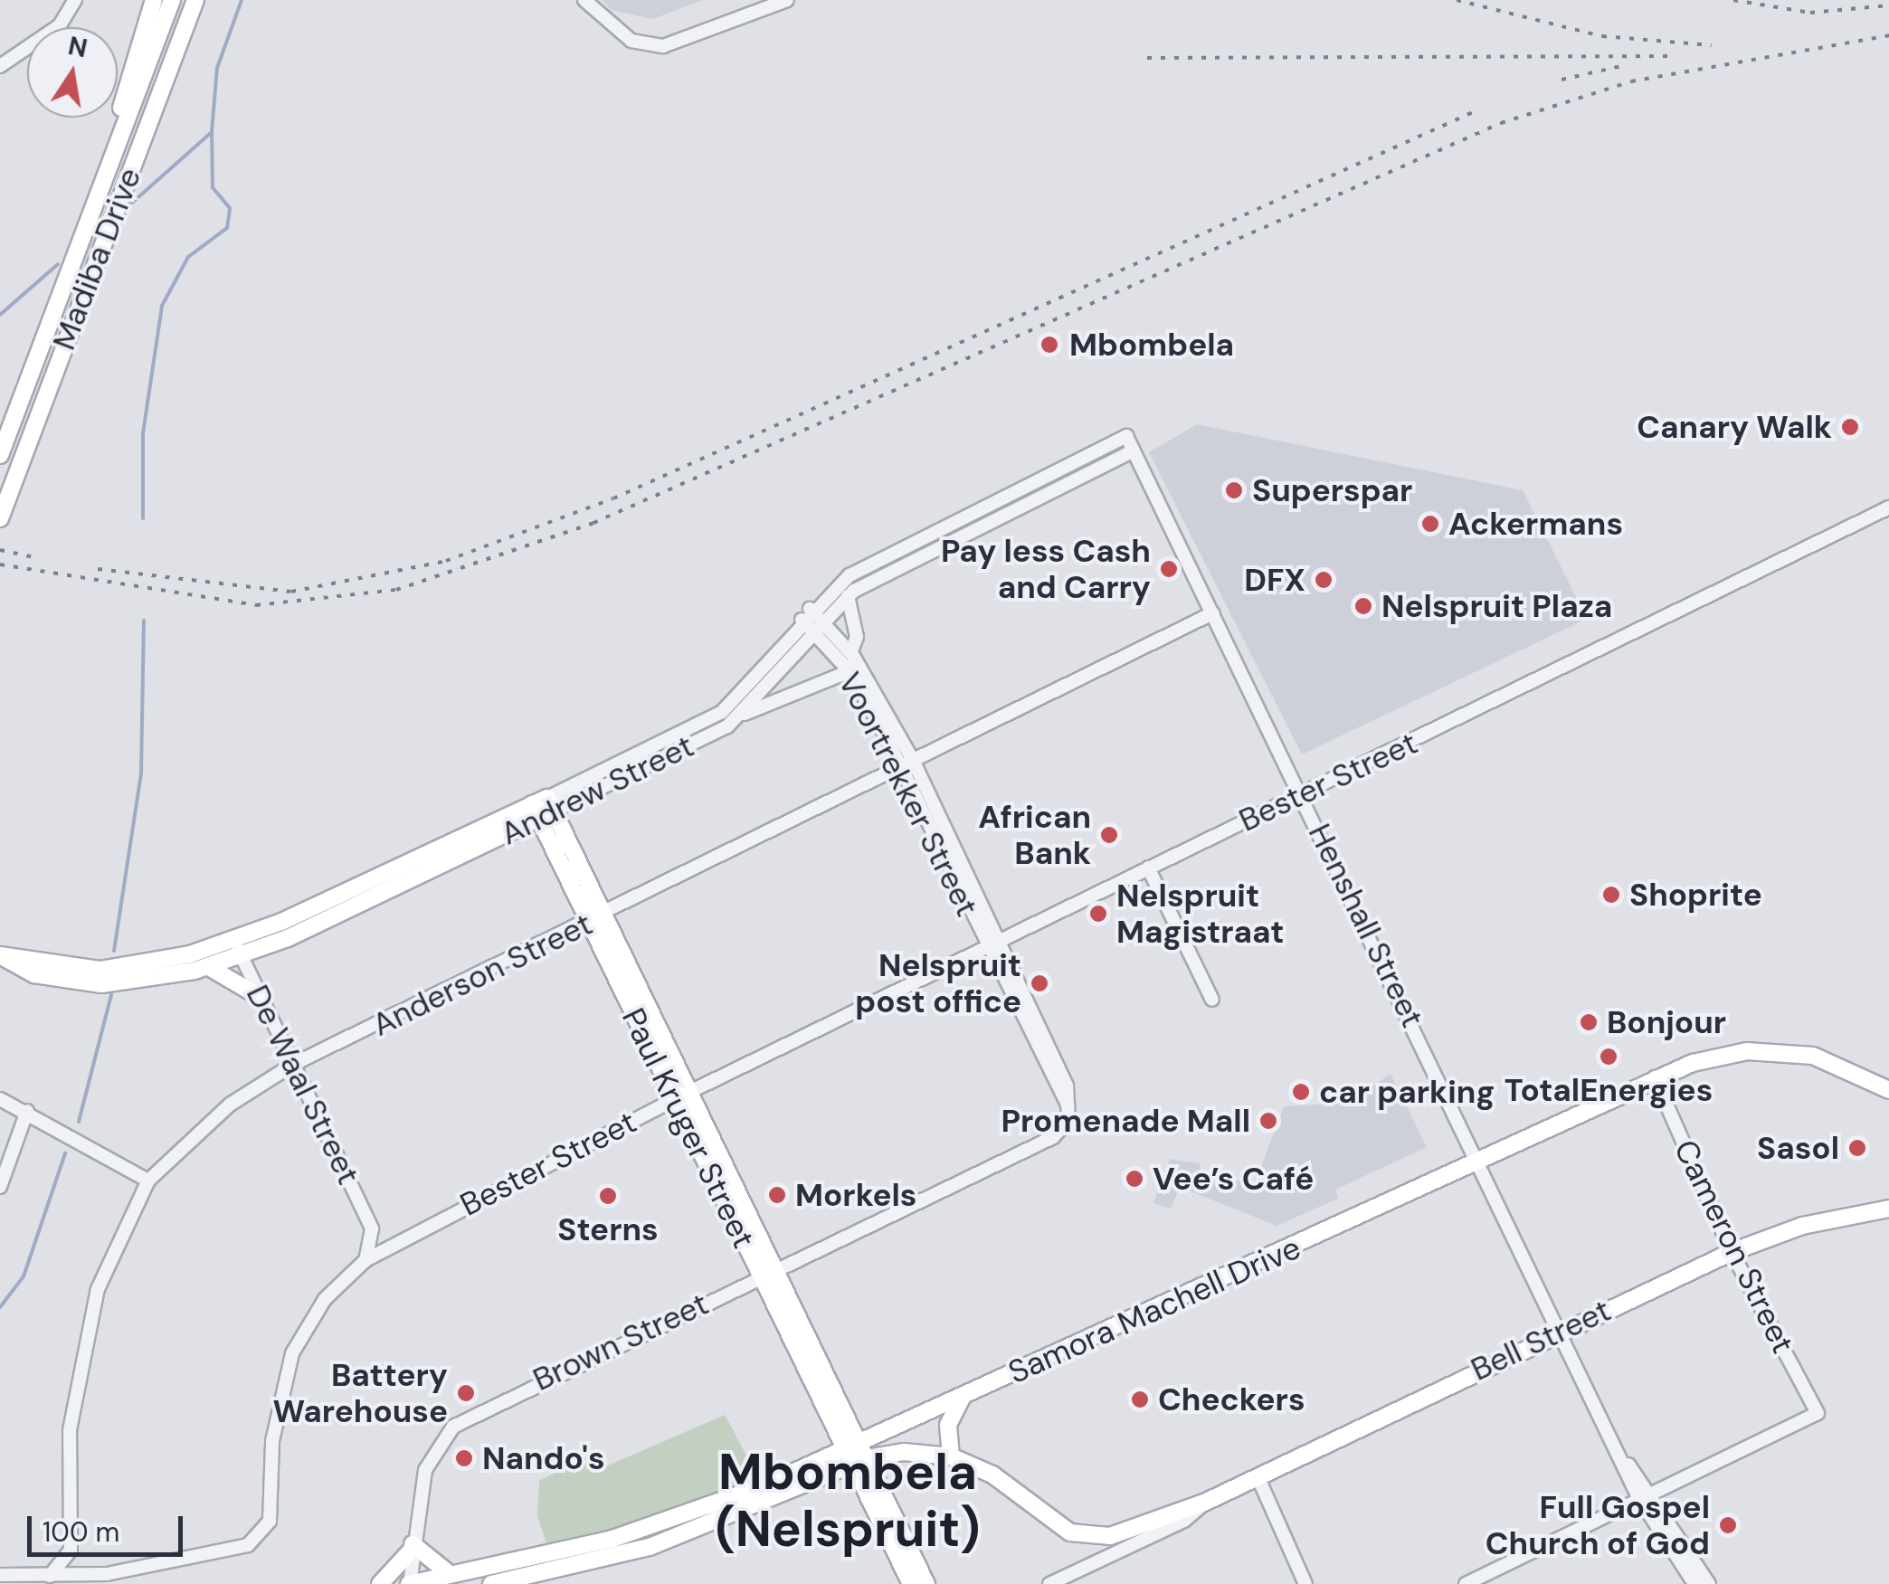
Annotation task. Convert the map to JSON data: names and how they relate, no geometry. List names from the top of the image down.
{
  "streets": {
    "main road": [
      "Madiba Drive",
      "Andrew Street",
      "Paul Kruger Street",
      "Samora Machell Drive",
      "Bell Street"
    ],
    "street": [
      "Bester Street",
      "Voortrekker Street",
      "Henshall Street",
      "Anderson Street",
      "De Waal Street",
      "Cameron Street",
      "Brown Street"
    ]
  },
  "crossings": [
    ["Bester Street", "Voortrekker Street"],
    ["Bester Street", "Henshall Street"],
    ["Bester Street", "Paul Kruger Street"],
    ["Andrew Street", "Voortrekker Street"],
    ["Andrew Street", "Henshall Street"],
    ["Andrew Street", "De Waal Street"],
    ["Andrew Street", "Paul Kruger Street"],
    ["Voortrekker Street", "Anderson Street"],
    ["Voortrekker Street", "Brown Street"],
    ["Henshall Street", "Anderson Street"],
    ["Henshall Street", "Cameron Street"],
    ["Henshall Street", "Samora Machell Drive"],
    ["Henshall Street", "Bell Street"],
    ["Anderson Street", "De Waal Street"],
    ["Anderson Street", "Paul Kruger Street"],
    ["Paul Kruger Street", "Samora Machell Drive"],
    ["Paul Kruger Street", "Bell Street"],
    ["Paul Kruger Street", "Brown Street"],
    ["Cameron Street", "Samora Machell Drive"],
    ["Cameron Street", "Bell Street"],
    ["Samora Machell Drive", "Bell Street"],
    ["Samora Machell Drive", "Brown Street"]
  ],
  "districts": ["Mbombela (Nelspruit)"],
  "places": [
    "Mbombela",
    "Canary Walk",
    "Superspar",
    "Ackermans",
    "Pay less Cash and Carry",
    "DFX",
    "Nelspruit Plaza",
    "African Bank",
    "Shoprite",
    "Nelspruit Magistraat",
    "Nelspruit post office",
    "Bonjour",
    "TotalEnergies",
    "car parking",
    "Promenade Mall",
    "Sasol",
    "Vee’s Café",
    "Morkels",
    "Sterns",
    "Battery Warehouse",
    "Checkers",
    "Nando's",
    "Full Gospel Church of God"
  ],
  "scale_bar": "100 m",
  "north": "top"
}
